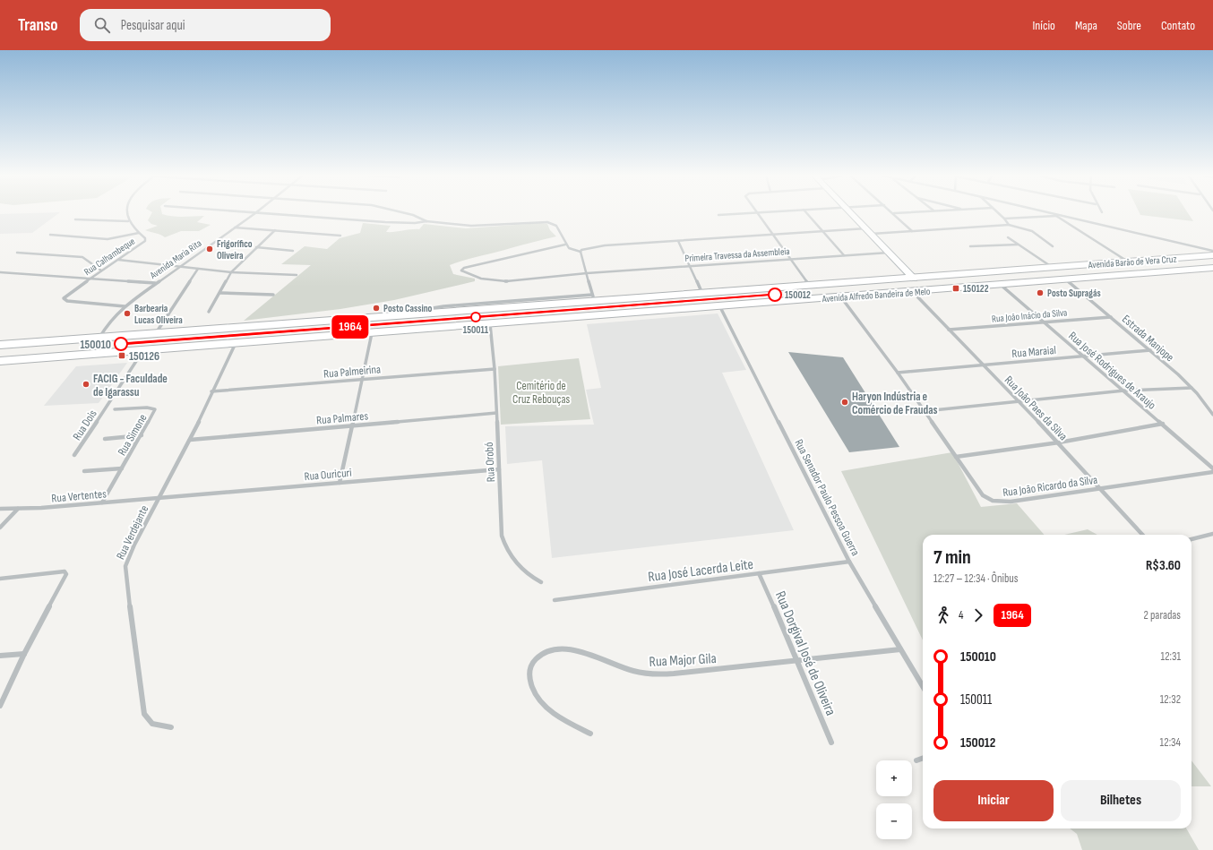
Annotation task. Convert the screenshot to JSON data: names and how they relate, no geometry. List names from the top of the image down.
{
  "streets": {
    "highway": ["Avenida Barão de Vera Cruz", "Avenida Alfredo Bandeira de Melo"],
    "street": [
      "Primeira Travessa da Assembleia",
      "Rua Calhambeque",
      "Avenida Maria Rita",
      "Rua João Inácio da Silva",
      "Estrada Manjope",
      "Rua Maraial",
      "Rua José Rodrigues de Araujo",
      "Rua Palmeirina",
      "Rua João Paes da Silva",
      "Rua Palmares",
      "Rua Dois",
      "Rua Simone",
      "Rua Orobó",
      "Rua Ouricuri",
      "Rua João Ricardo da Silva",
      "Rua Vertentes",
      "Rua Senador Paulo Pessoa Guerra",
      "Rua Verdejante",
      "Rua José Lacerda Leite",
      "Rua Dorgival José de Oliveira",
      "Rua Major Gila"
    ]
  },
  "crossings": [
    ["Rua Calhambeque", "Avenida Maria Rita"],
    ["Avenida Maria Rita", "Avenida Alfredo Bandeira de Melo"],
    ["Avenida Barão de Vera Cruz", "Avenida Alfredo Bandeira de Melo"],
    ["Avenida Barão de Vera Cruz", "Estrada Manjope"],
    ["Avenida Alfredo Bandeira de Melo", "Estrada Manjope"],
    ["Avenida Alfredo Bandeira de Melo", "Rua José Rodrigues de Araujo"],
    ["Avenida Alfredo Bandeira de Melo", "Rua João Paes da Silva"],
    ["Avenida Alfredo Bandeira de Melo", "Rua Dois"],
    ["Avenida Alfredo Bandeira de Melo", "Rua Orobó"],
    ["Avenida Alfredo Bandeira de Melo", "Rua João Ricardo da Silva"],
    ["Avenida Alfredo Bandeira de Melo", "Rua Senador Paulo Pessoa Guerra"],
    ["Avenida Alfredo Bandeira de Melo", "Rua Verdejante"],
    ["Rua João Inácio da Silva", "Estrada Manjope"],
    ["Rua João Inácio da Silva", "Rua José Rodrigues de Araujo"],
    ["Rua João Inácio da Silva", "Rua João Paes da Silva"],
    ["Estrada Manjope", "Rua Maraial"],
    ["Rua Maraial", "Rua José Rodrigues de Araujo"],
    ["Rua Maraial", "Rua João Paes da Silva"],
    ["Rua Maraial", "Rua João Ricardo da Silva"],
    ["Rua Palmeirina", "Rua Orobó"],
    ["Rua Palmeirina", "Rua Verdejante"],
    ["Rua João Paes da Silva", "Rua João Ricardo da Silva"],
    ["Rua Palmares", "Rua Orobó"],
    ["Rua Palmares", "Rua Verdejante"],
    ["Rua Simone", "Rua Vertentes"],
    ["Rua Orobó", "Rua Ouricuri"],
    ["Rua Ouricuri", "Rua Vertentes"],
    ["Rua Ouricuri", "Rua Verdejante"],
    ["Rua Vertentes", "Rua Verdejante"],
    ["Rua Senador Paulo Pessoa Guerra", "Rua José Lacerda Leite"],
    ["Rua Senador Paulo Pessoa Guerra", "Rua Major Gila"],
    ["Rua José Lacerda Leite", "Rua Dorgival José de Oliveira"],
    ["Rua Dorgival José de Oliveira", "Rua Major Gila"]
  ],
  "parks": ["Cemitério de Cruz Rebouças"],
  "places": {
    "other": [
      "Frigorífico Oliveira",
      "Posto Supragás",
      "150012",
      "Posto Cassino",
      "Barbearia Lucas Oliveira",
      "150011",
      "150010",
      "FACIG - Faculdade de Igarassu",
      "Haryon Indústria e Comércio de Fraudas"
    ],
    "transit": ["150122", "150126"]
  },
  "lines": ["bus line 1964"],
  "page": {
    "header": "Transo",
    "search": "Pesquisar aqui",
    "nav": [
      "Início",
      "Mapa",
      "Sobre",
      "Contato"
    ],
    "on_map": "1964",
    "heading": ["7 min", "12:27 – 12:34 · Ônibus", "R$3.60"],
    "legs": ["4", "1964", "2 paradas"],
    "list": [
      {
        "name": "150010",
        "value": "12:31"
      },
      {
        "name": "150011",
        "value": "12:32"
      },
      {
        "name": "150012",
        "value": "12:34"
      }
    ],
    "map_buttons": ["+", "−"],
    "buttons": ["Iniciar", "Bilhetes"]
  }
}
